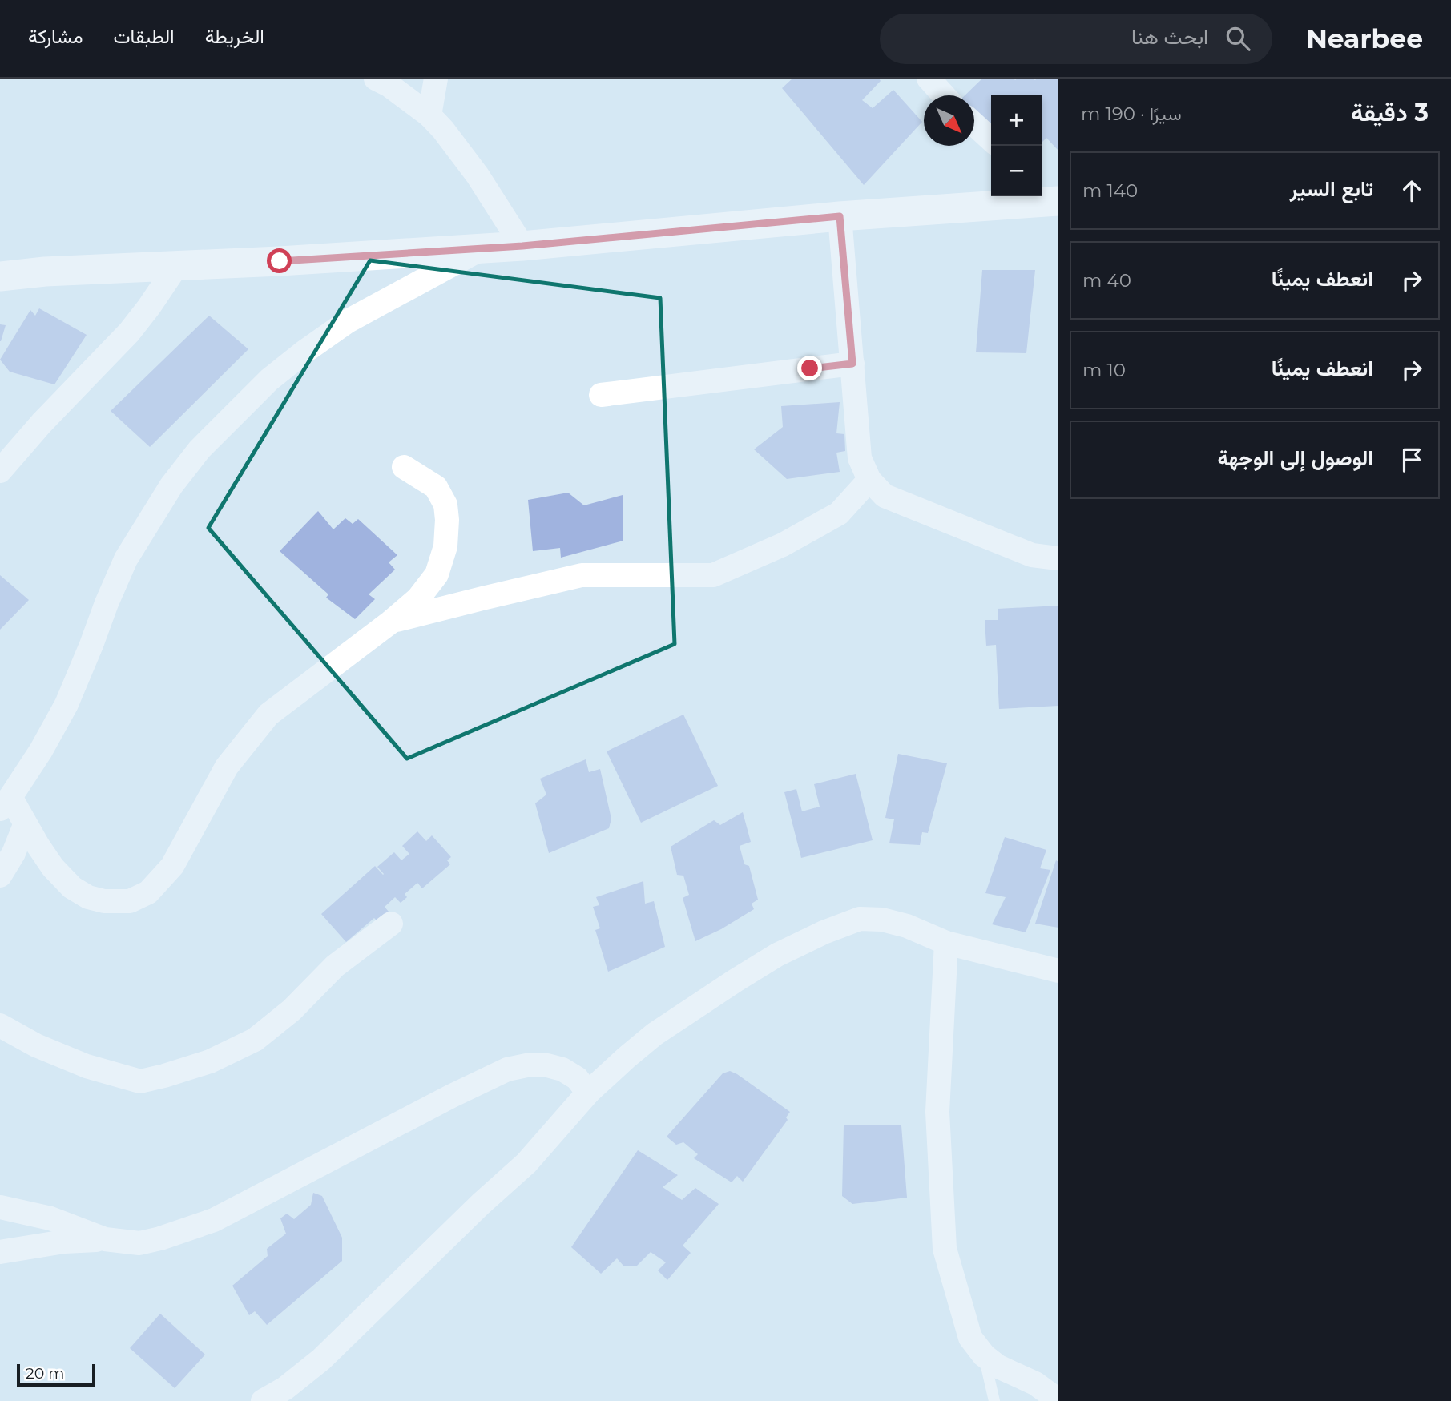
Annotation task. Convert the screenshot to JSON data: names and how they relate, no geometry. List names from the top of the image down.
{
  "scale_bar": "20 m",
  "north": "bottom right",
  "page": {
    "header": "Nearbee",
    "search": "ابحث هنا",
    "nav": ["الخريطة", "الطبقات", "مشاركة"],
    "heading": ["3 دقيقة", "سيرًا · 190 m"],
    "map_buttons": ["+", "−"],
    "list": [
      ["تابع السير", "140 m"],
      ["انعطف يمينًا", "40 m"],
      ["انعطف يمينًا", "10 m"],
      "الوصول إلى الوجهة"
    ],
    "scale": "20 m"
  }
}
